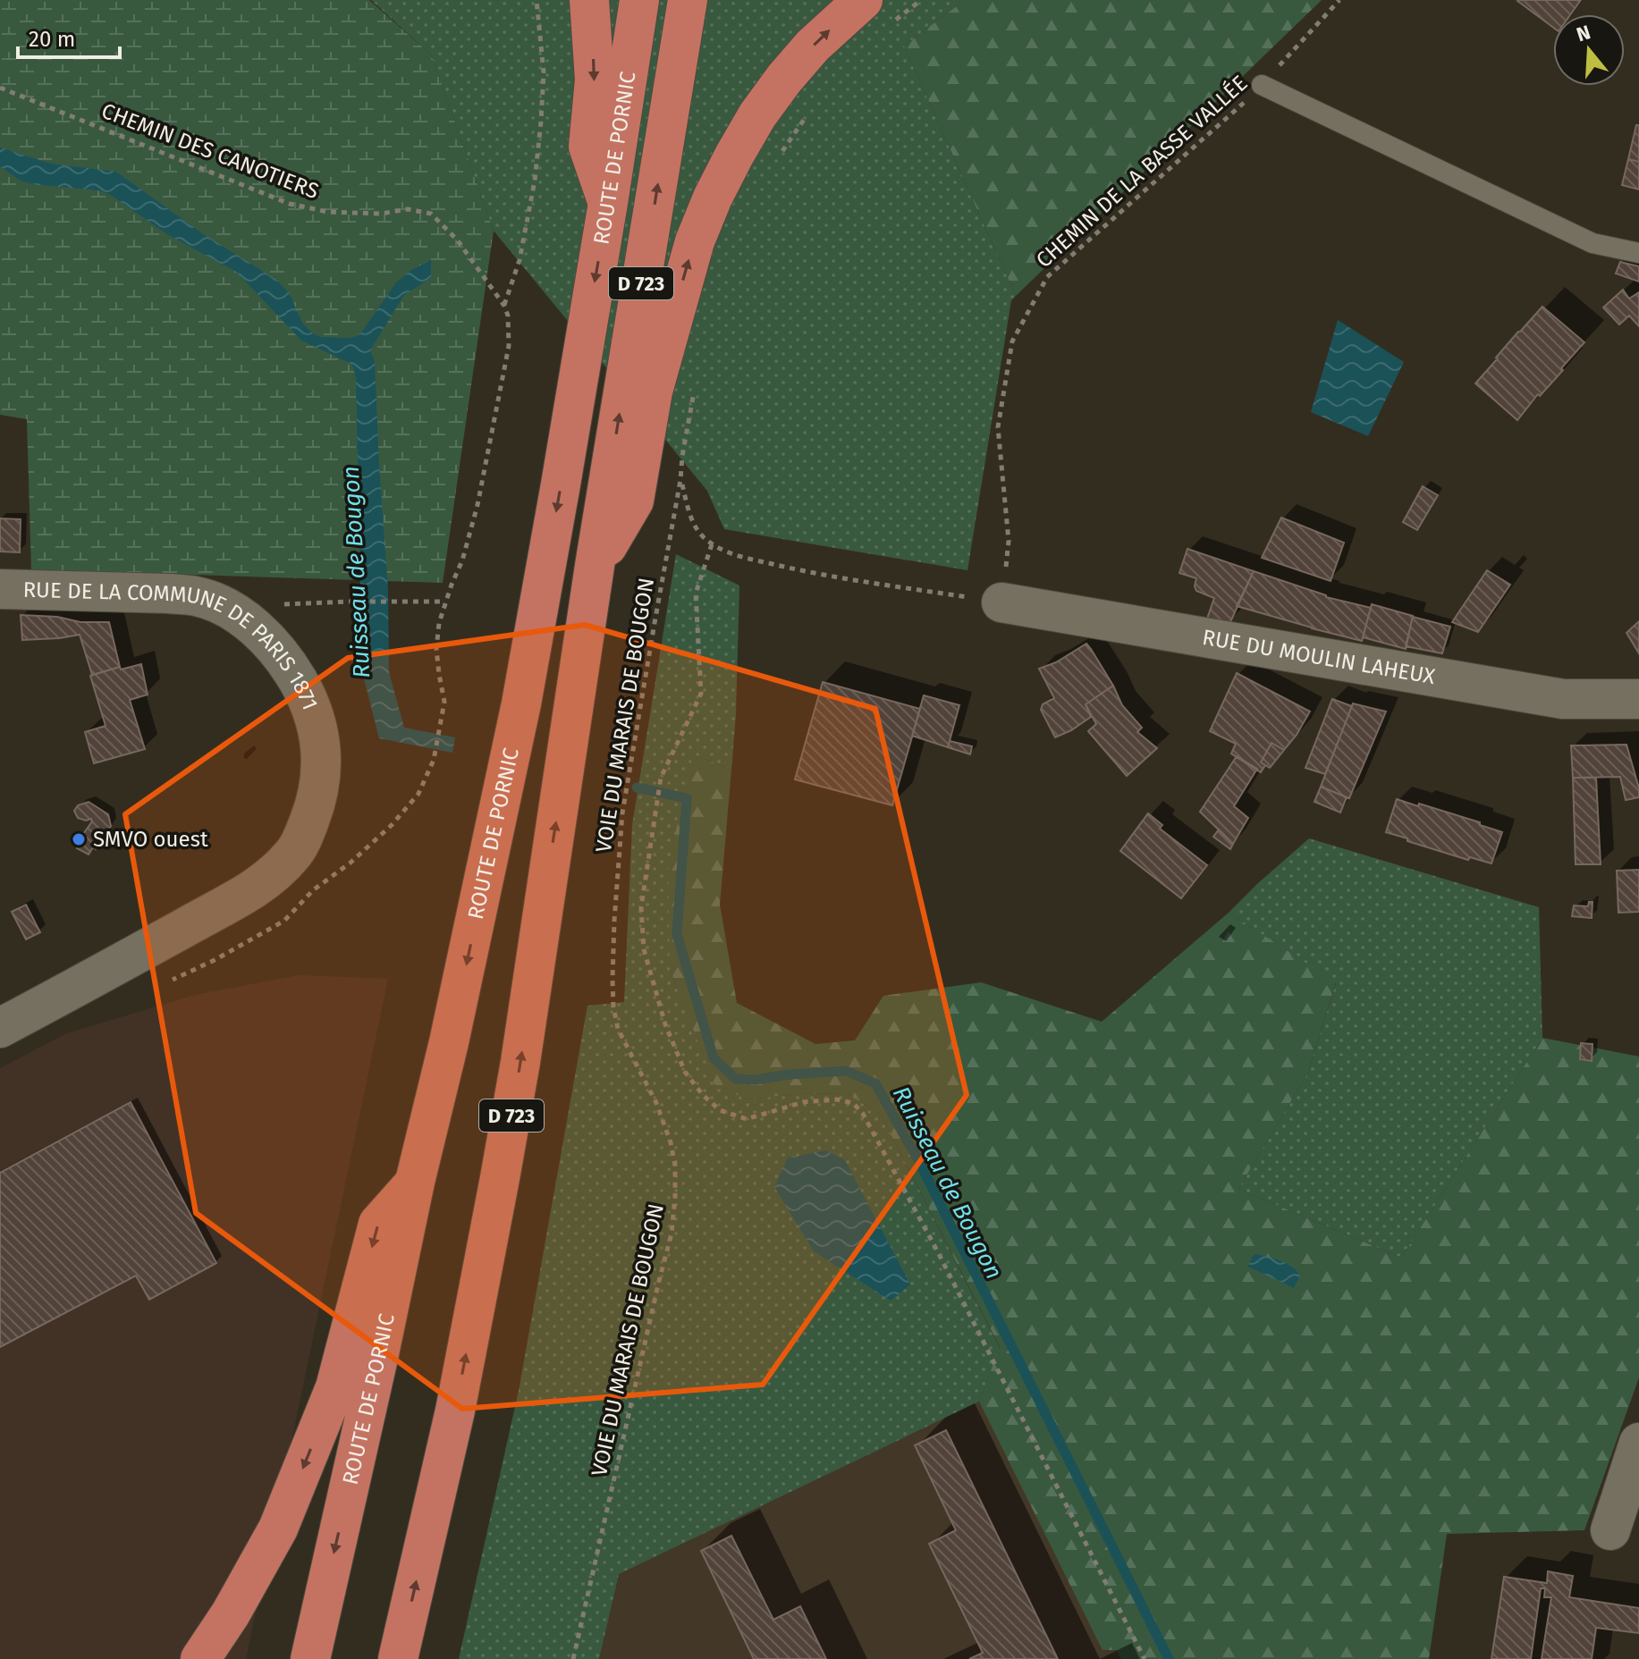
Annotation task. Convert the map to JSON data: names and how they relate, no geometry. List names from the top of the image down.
{
  "streets": {
    "highway": ["ROUTE DE PORNIC", "D 723"],
    "street": ["RUE DE LA COMMUNE DE PARIS 1871", "RUE DU MOULIN LAHEUX"],
    "path": ["CHEMIN DES CANOTIERS", "CHEMIN DE LA BASSE VALLÉE", "VOIE DU MARAIS DE BOUGON"]
  },
  "crossings": [
    ["CHEMIN DE LA BASSE VALLÉE", "RUE DU MOULIN LAHEUX"]
  ],
  "water": ["Ruisseau de Bougon"],
  "places": ["SMVO ouest"],
  "scale_bar": "20 m",
  "north": "top"
}
